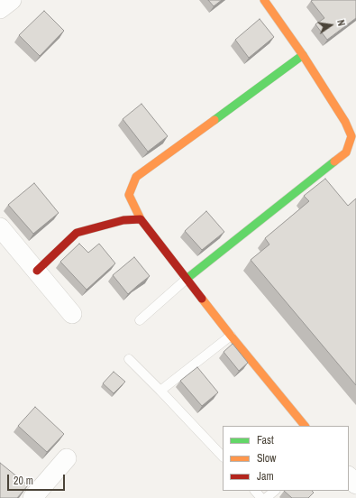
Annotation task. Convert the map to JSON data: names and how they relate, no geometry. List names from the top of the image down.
{
  "legend": ["Fast", "Slow", "Jam"],
  "scale_bar": "20 m",
  "north": "right"
}
